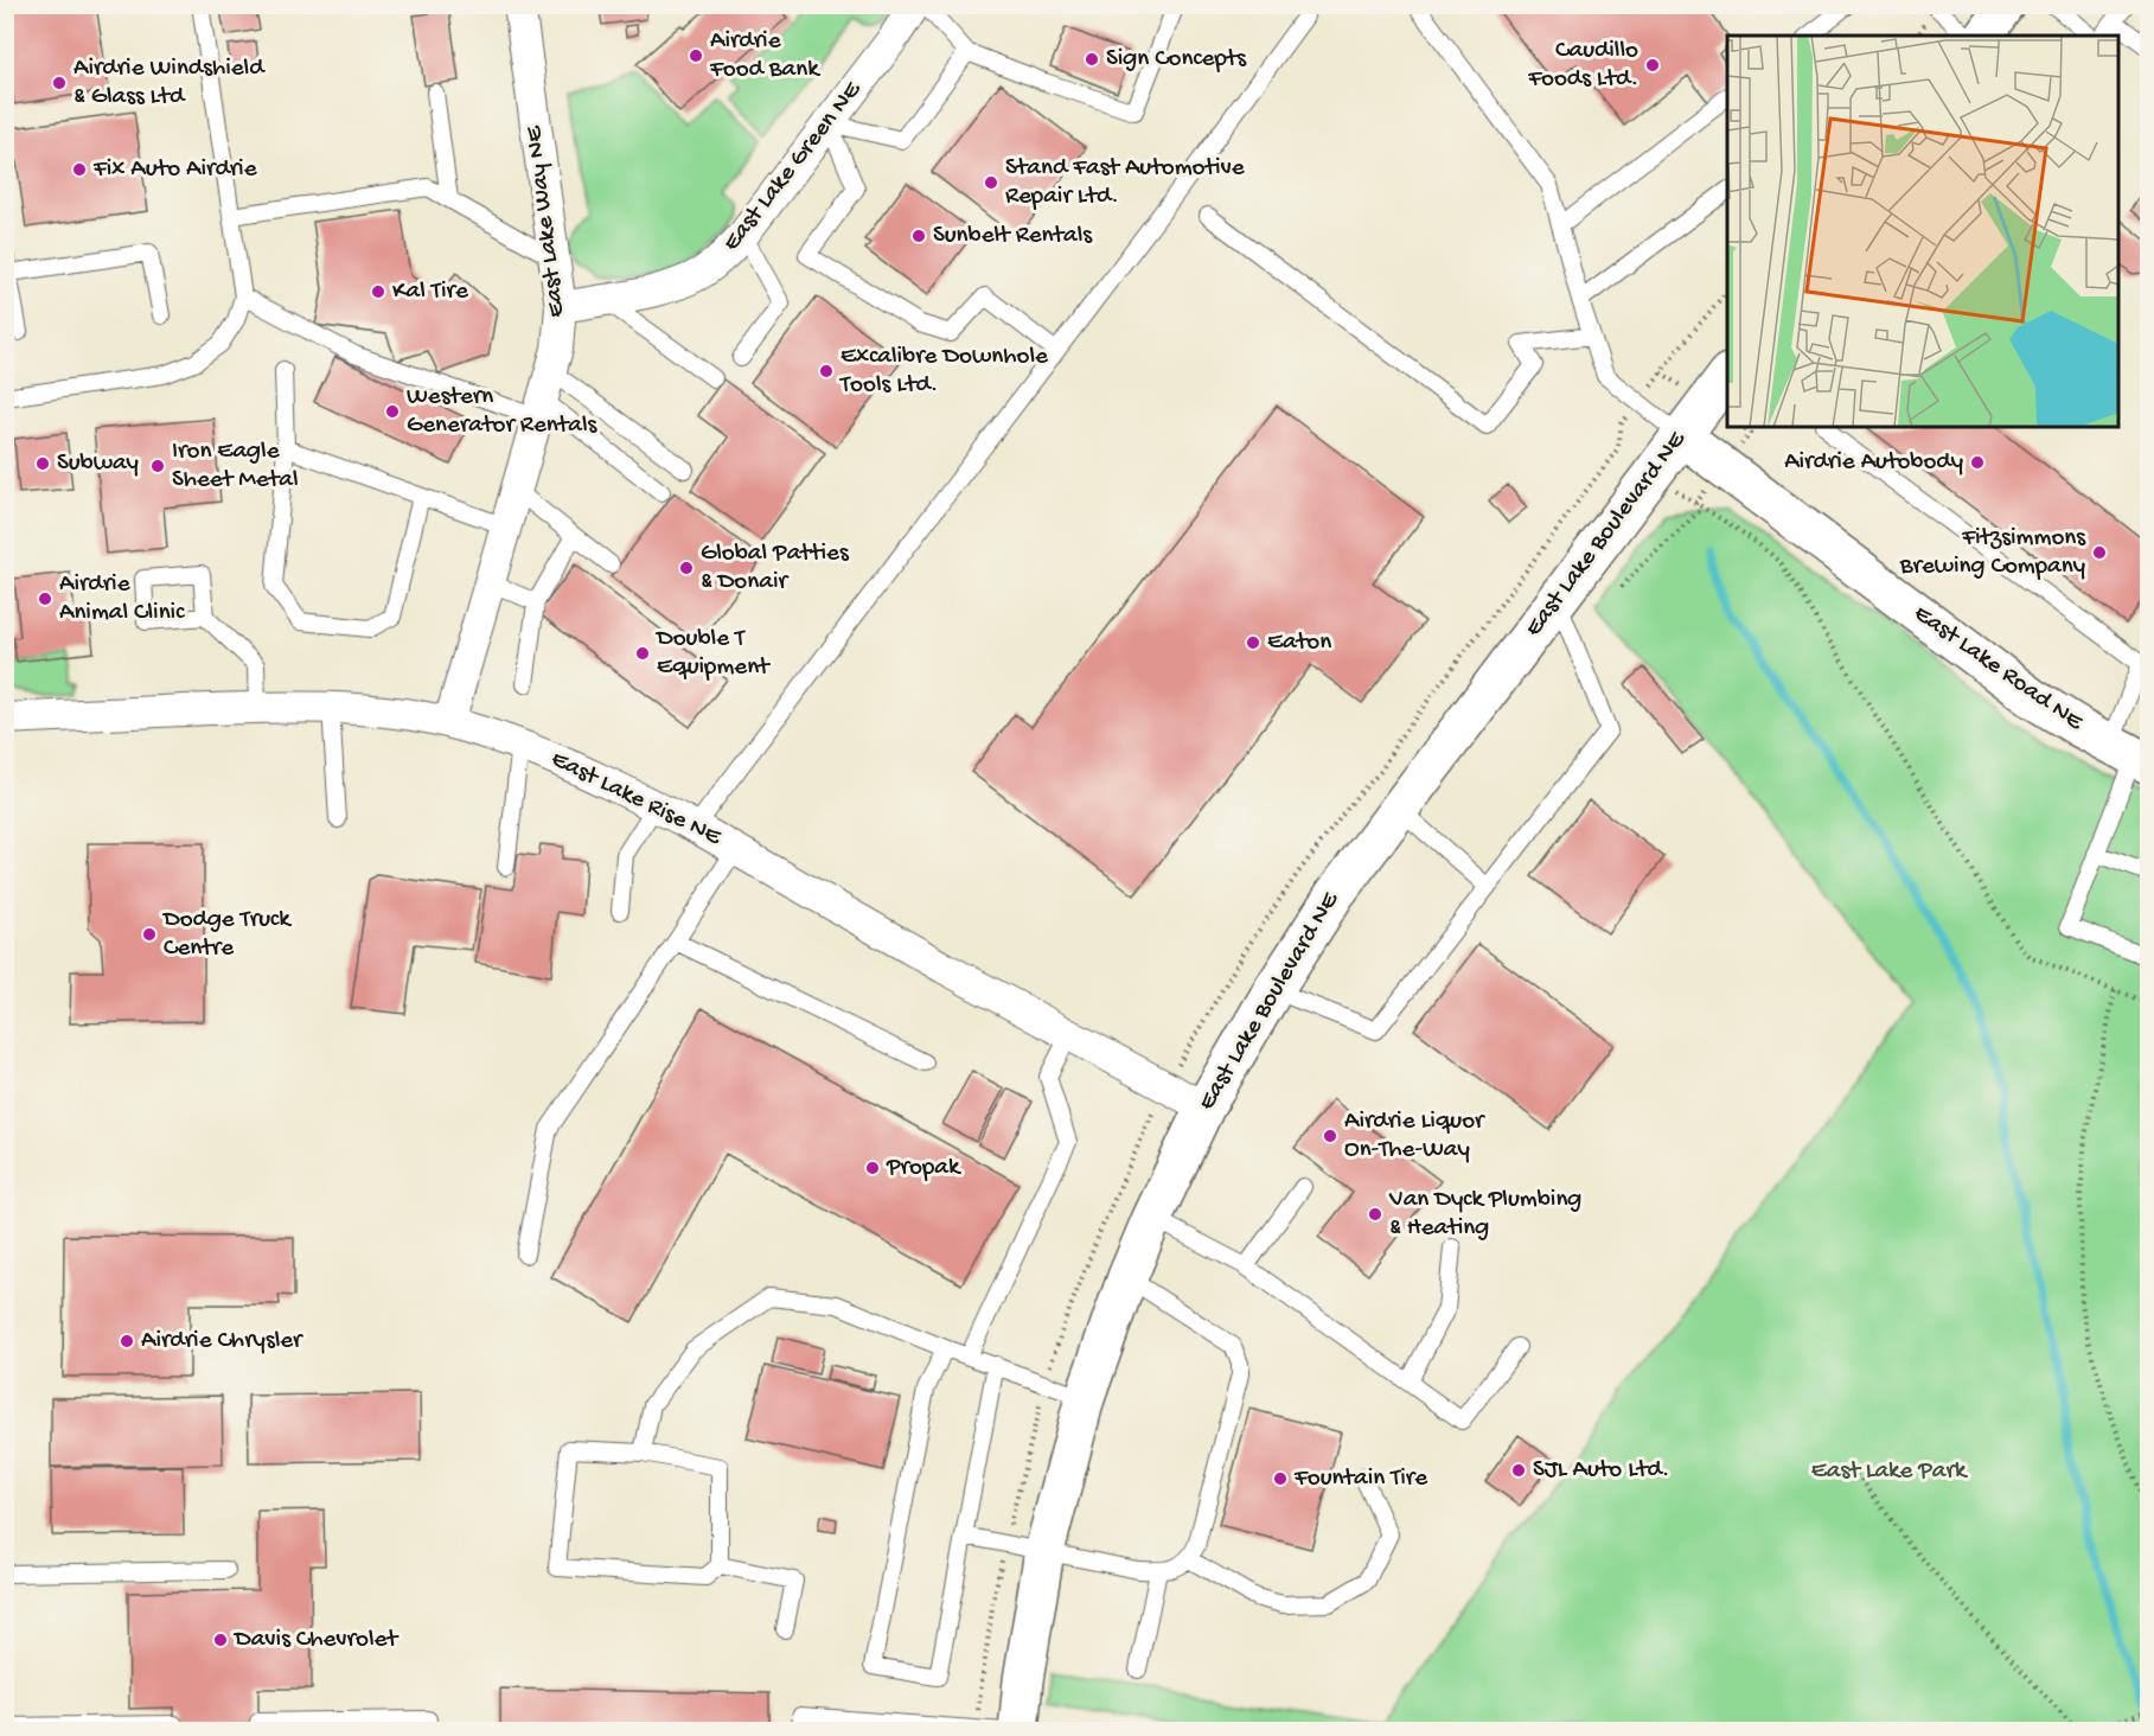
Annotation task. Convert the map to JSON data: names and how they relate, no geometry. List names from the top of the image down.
{
  "streets": {
    "main road": ["East Lake Boulevard NE", "East Lake Road NE"],
    "street": ["East Lake Green NE", "East Lake Way NE", "East Lake Rise NE"]
  },
  "crossings": [
    ["East Lake Green NE", "East Lake Way NE"],
    ["East Lake Way NE", "East Lake Rise NE"],
    ["East Lake Boulevard NE", "East Lake Road NE"],
    ["East Lake Boulevard NE", "East Lake Rise NE"]
  ],
  "parks": ["East Lake Park"],
  "places": [
    "Airdrie Food Bank",
    "Sign Concepts",
    "Caudillo Foods Ltd.",
    "Airdrie Windshield & Glass Ltd",
    "Fix Auto Airdrie",
    "Stand Fast Automotive Repair Ltd.",
    "Sunbelt Rentals",
    "Kal Tire",
    "Excalibre Downhole Tools Ltd.",
    "Western Generator Rentals",
    "Airdrie Autobody",
    "Subway",
    "Iron Eagle Sheet Metal",
    "Fitzsimmons Brewing Company",
    "Global Patties & Donair",
    "Airdrie Animal Clinic",
    "Eaton",
    "Double T Equipment",
    "Dodge Truck Centre",
    "Airdrie Liquor On-The-Way",
    "Propak",
    "Van Dyck Plumbing & Heating",
    "Airdrie Chrysler",
    "SJL Auto Ltd.",
    "Fountain Tire",
    "Davis Chevrolet"
  ]
}
